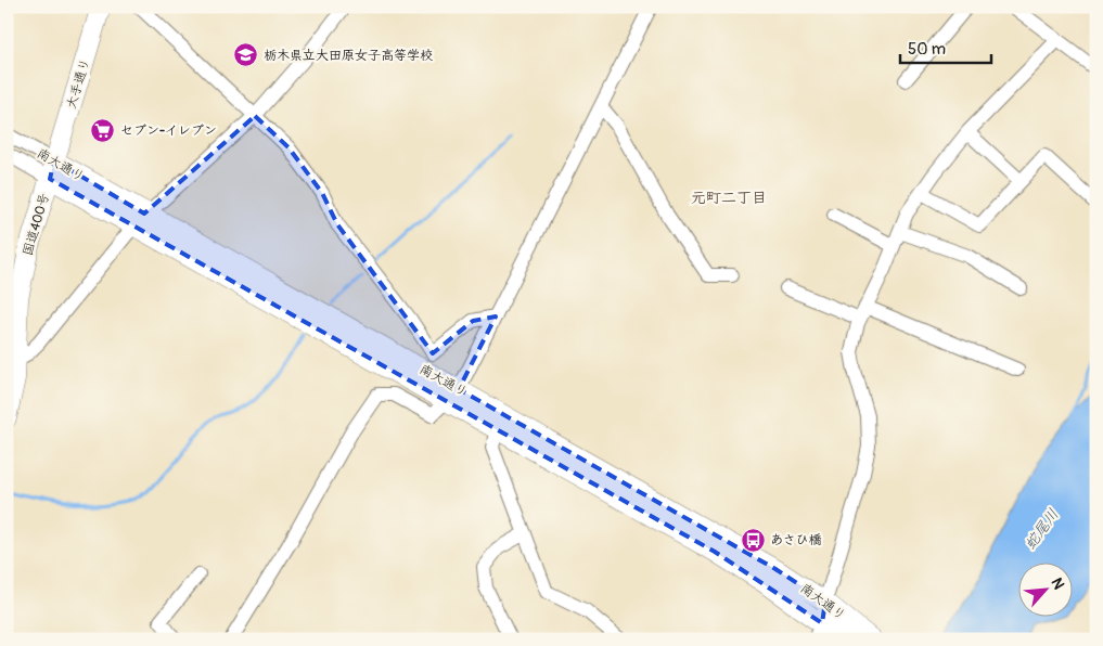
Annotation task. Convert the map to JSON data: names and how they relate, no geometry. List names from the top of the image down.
{
  "streets": {
    "highway": ["大手通り", "南大通り", "国道400号"]
  },
  "crossings": [
    ["大手通り", "南大通り"],
    ["大手通り", "国道400号"],
    ["南大通り", "国道400号"]
  ],
  "districts": ["元町二丁目"],
  "water": ["蛇尾川"],
  "places": {
    "school or university": ["栃木県立大田原女子高等学校"],
    "supermarket": ["セブン-イレブン"],
    "bus stop": ["あさひ橋"]
  },
  "scale_bar": "50 m",
  "north": "top right"
}
